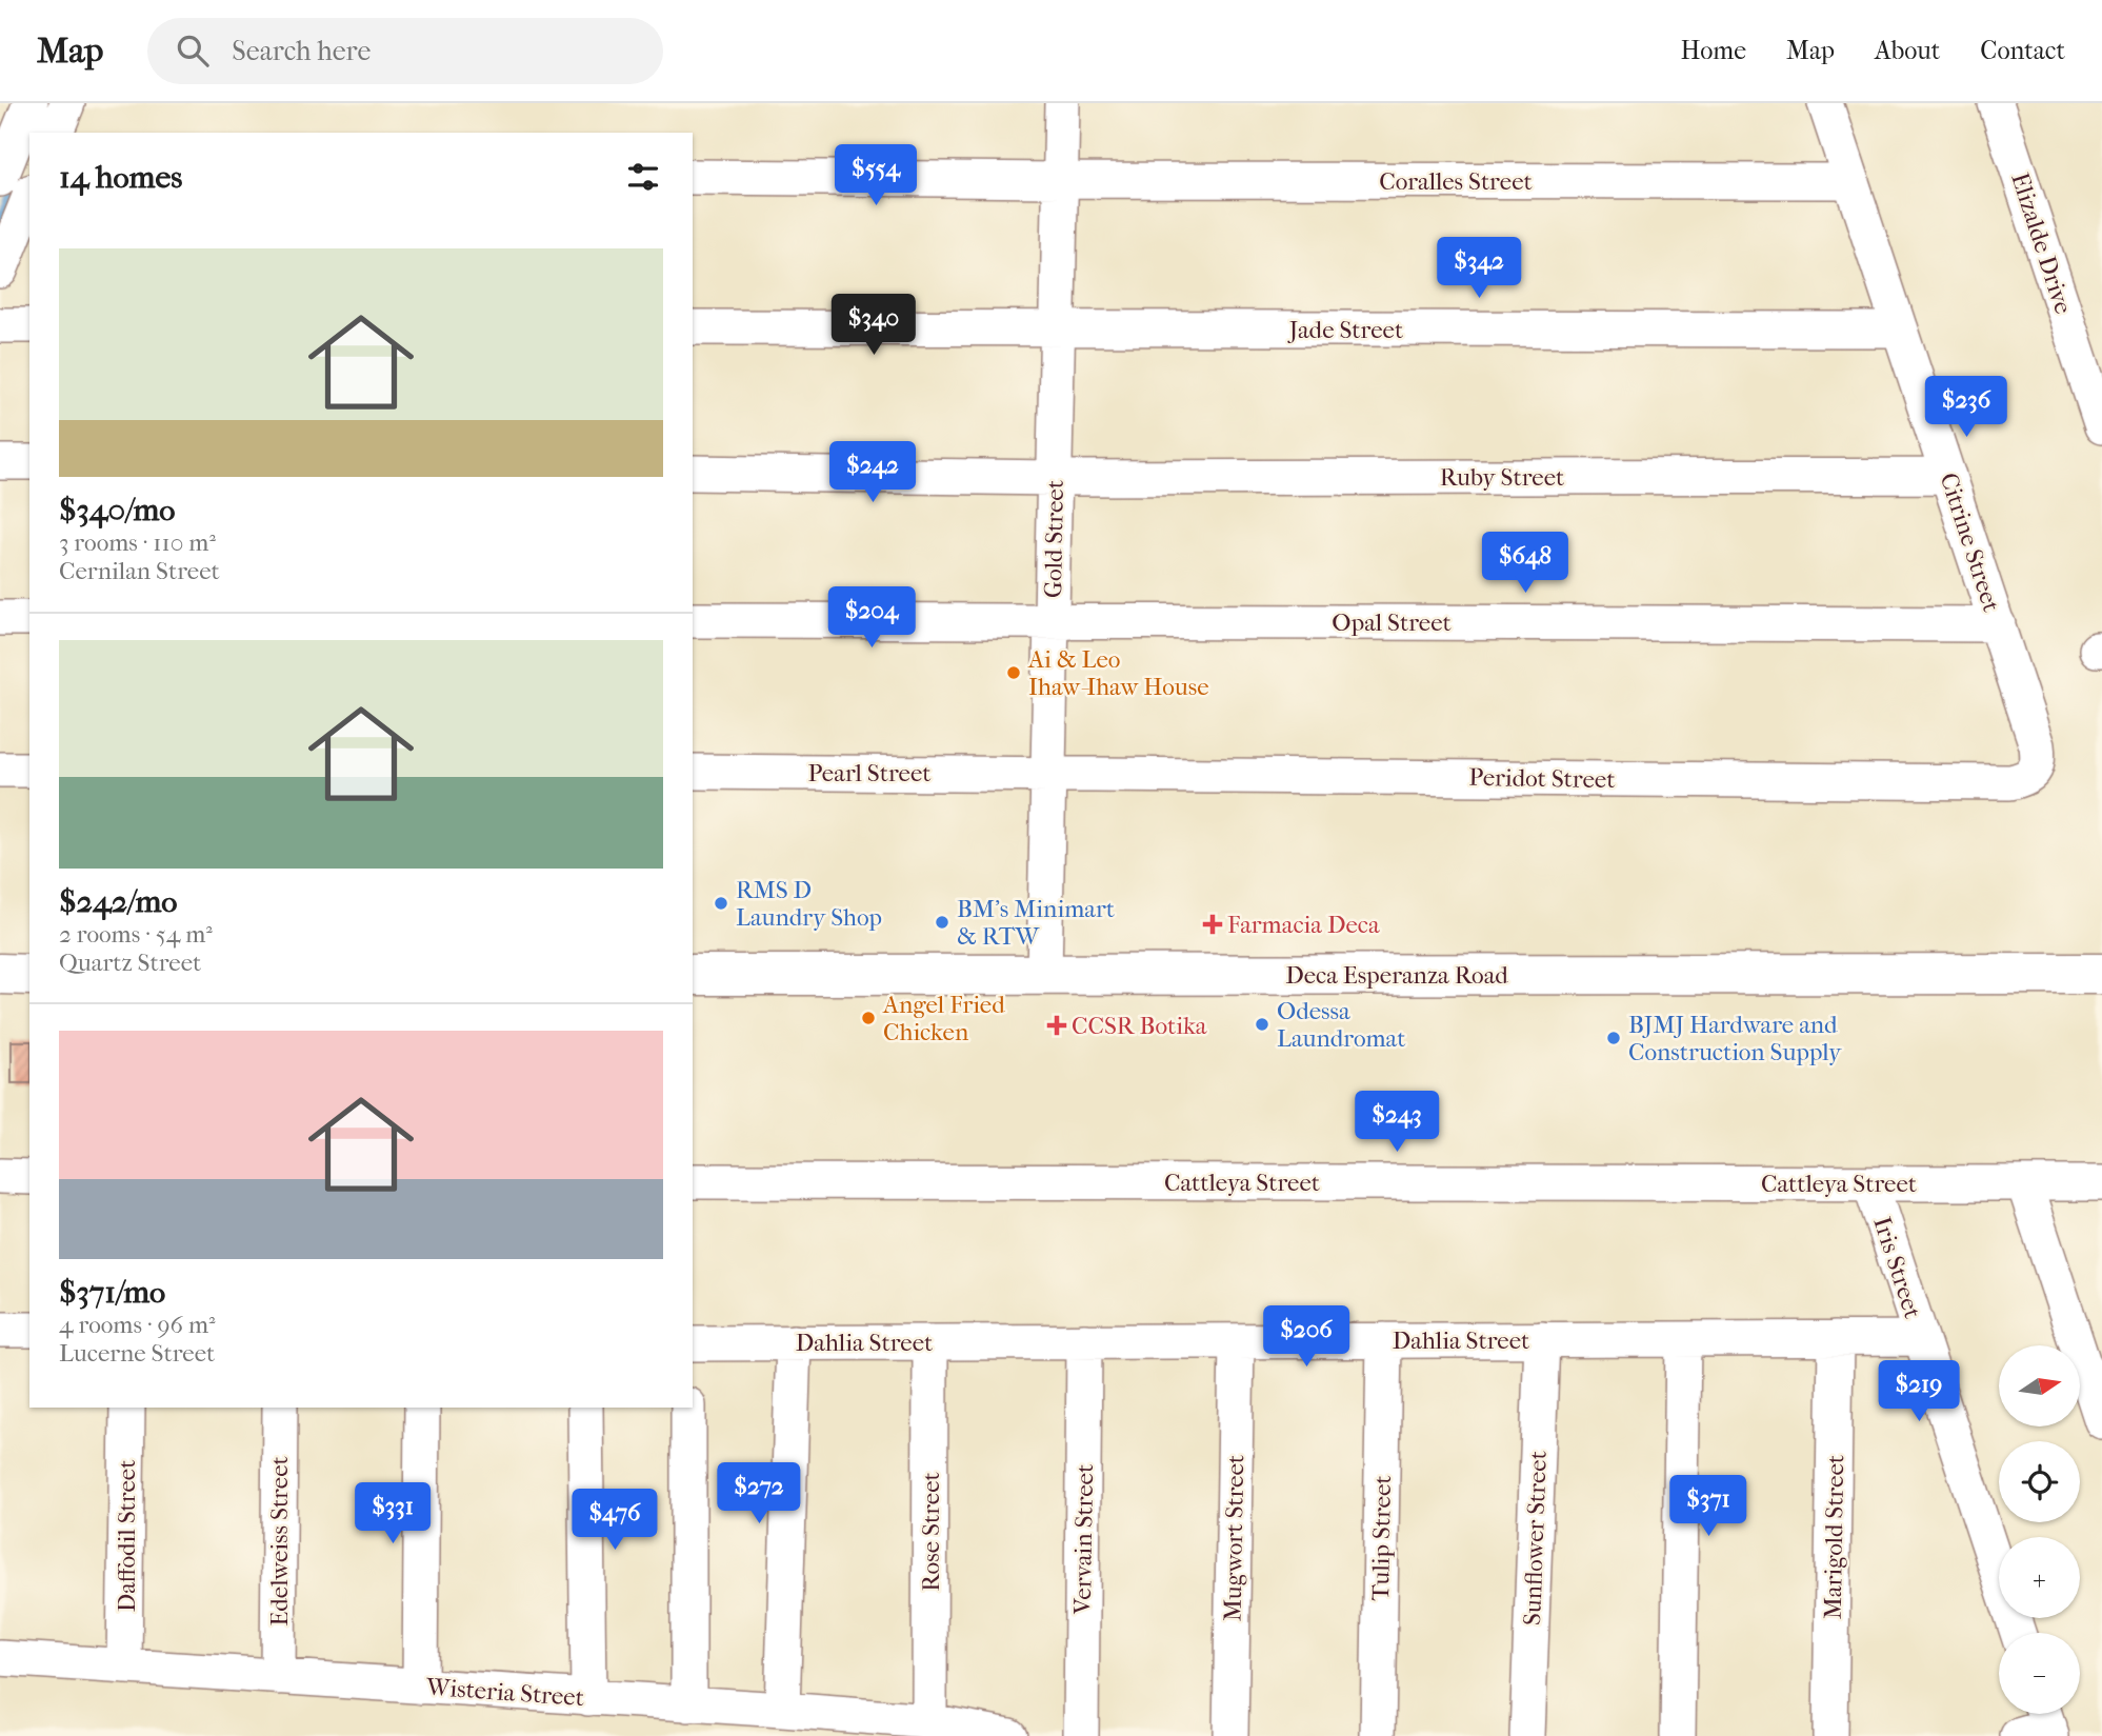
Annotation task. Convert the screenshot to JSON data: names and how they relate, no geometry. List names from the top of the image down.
{
  "streets": {
    "street": [
      "Coralles Street",
      "Elizalde Drive",
      "Jade Street",
      "Ruby Street",
      "Gold Street",
      "Citrine Street",
      "Opal Street",
      "Pearl Street",
      "Peridot Street",
      "Deca Esperanza Road",
      "Cattleya Street",
      "Iris Street",
      "Dahlia Street",
      "Rose Street",
      "Daffodil Street",
      "Marigold Street",
      "Mugwort Street",
      "Tulip Street",
      "Sunflower Street",
      "Vervain Street",
      "Edelweiss Street",
      "Wisteria Street"
    ]
  },
  "crossings": [
    ["Coralles Street", "Gold Street"],
    ["Coralles Street", "Citrine Street"],
    ["Jade Street", "Gold Street"],
    ["Jade Street", "Citrine Street"],
    ["Ruby Street", "Gold Street"],
    ["Ruby Street", "Citrine Street"],
    ["Gold Street", "Opal Street"],
    ["Gold Street", "Pearl Street"],
    ["Gold Street", "Peridot Street"],
    ["Gold Street", "Deca Esperanza Road"],
    ["Citrine Street", "Opal Street"],
    ["Citrine Street", "Peridot Street"],
    ["Pearl Street", "Peridot Street"],
    ["Cattleya Street", "Iris Street"],
    ["Iris Street", "Dahlia Street"],
    ["Dahlia Street", "Rose Street"],
    ["Dahlia Street", "Marigold Street"],
    ["Dahlia Street", "Mugwort Street"],
    ["Dahlia Street", "Tulip Street"],
    ["Dahlia Street", "Sunflower Street"],
    ["Dahlia Street", "Vervain Street"],
    ["Rose Street", "Wisteria Street"],
    ["Daffodil Street", "Wisteria Street"],
    ["Edelweiss Street", "Wisteria Street"]
  ],
  "places": {
    "other": [
      "Ai & Leo Ihaw-Ihaw House",
      "RMS D Laundry Shop",
      "BM's Minimart & RTW",
      "Angel Fried Chicken",
      "Odessa Laundromat",
      "BJMJ Hardware and Construction Supply"
    ],
    "health": ["Farmacia Deca", "CCSR Botika"]
  },
  "north": "right",
  "page": {
    "header": "Map",
    "search": "Search here",
    "nav": [
      "Home",
      "Map",
      "About",
      "Contact"
    ],
    "heading": "14 homes",
    "price": [
      "$554",
      "$342",
      "$340",
      "$236",
      "$242",
      "$648",
      "$204",
      "$243",
      "$206",
      "$219",
      "$272",
      "$371",
      "$331",
      "$476"
    ],
    "list": [
      {
        "name": "$340/mo",
        "note": "3 rooms · 110 m² · Cernilan Street"
      },
      {
        "name": "$242/mo",
        "note": "2 rooms · 54 m² · Quartz Street"
      },
      {
        "name": "$371/mo",
        "note": "4 rooms · 96 m² · Lucerne Street"
      }
    ],
    "map_buttons": ["+", "−"]
  }
}
